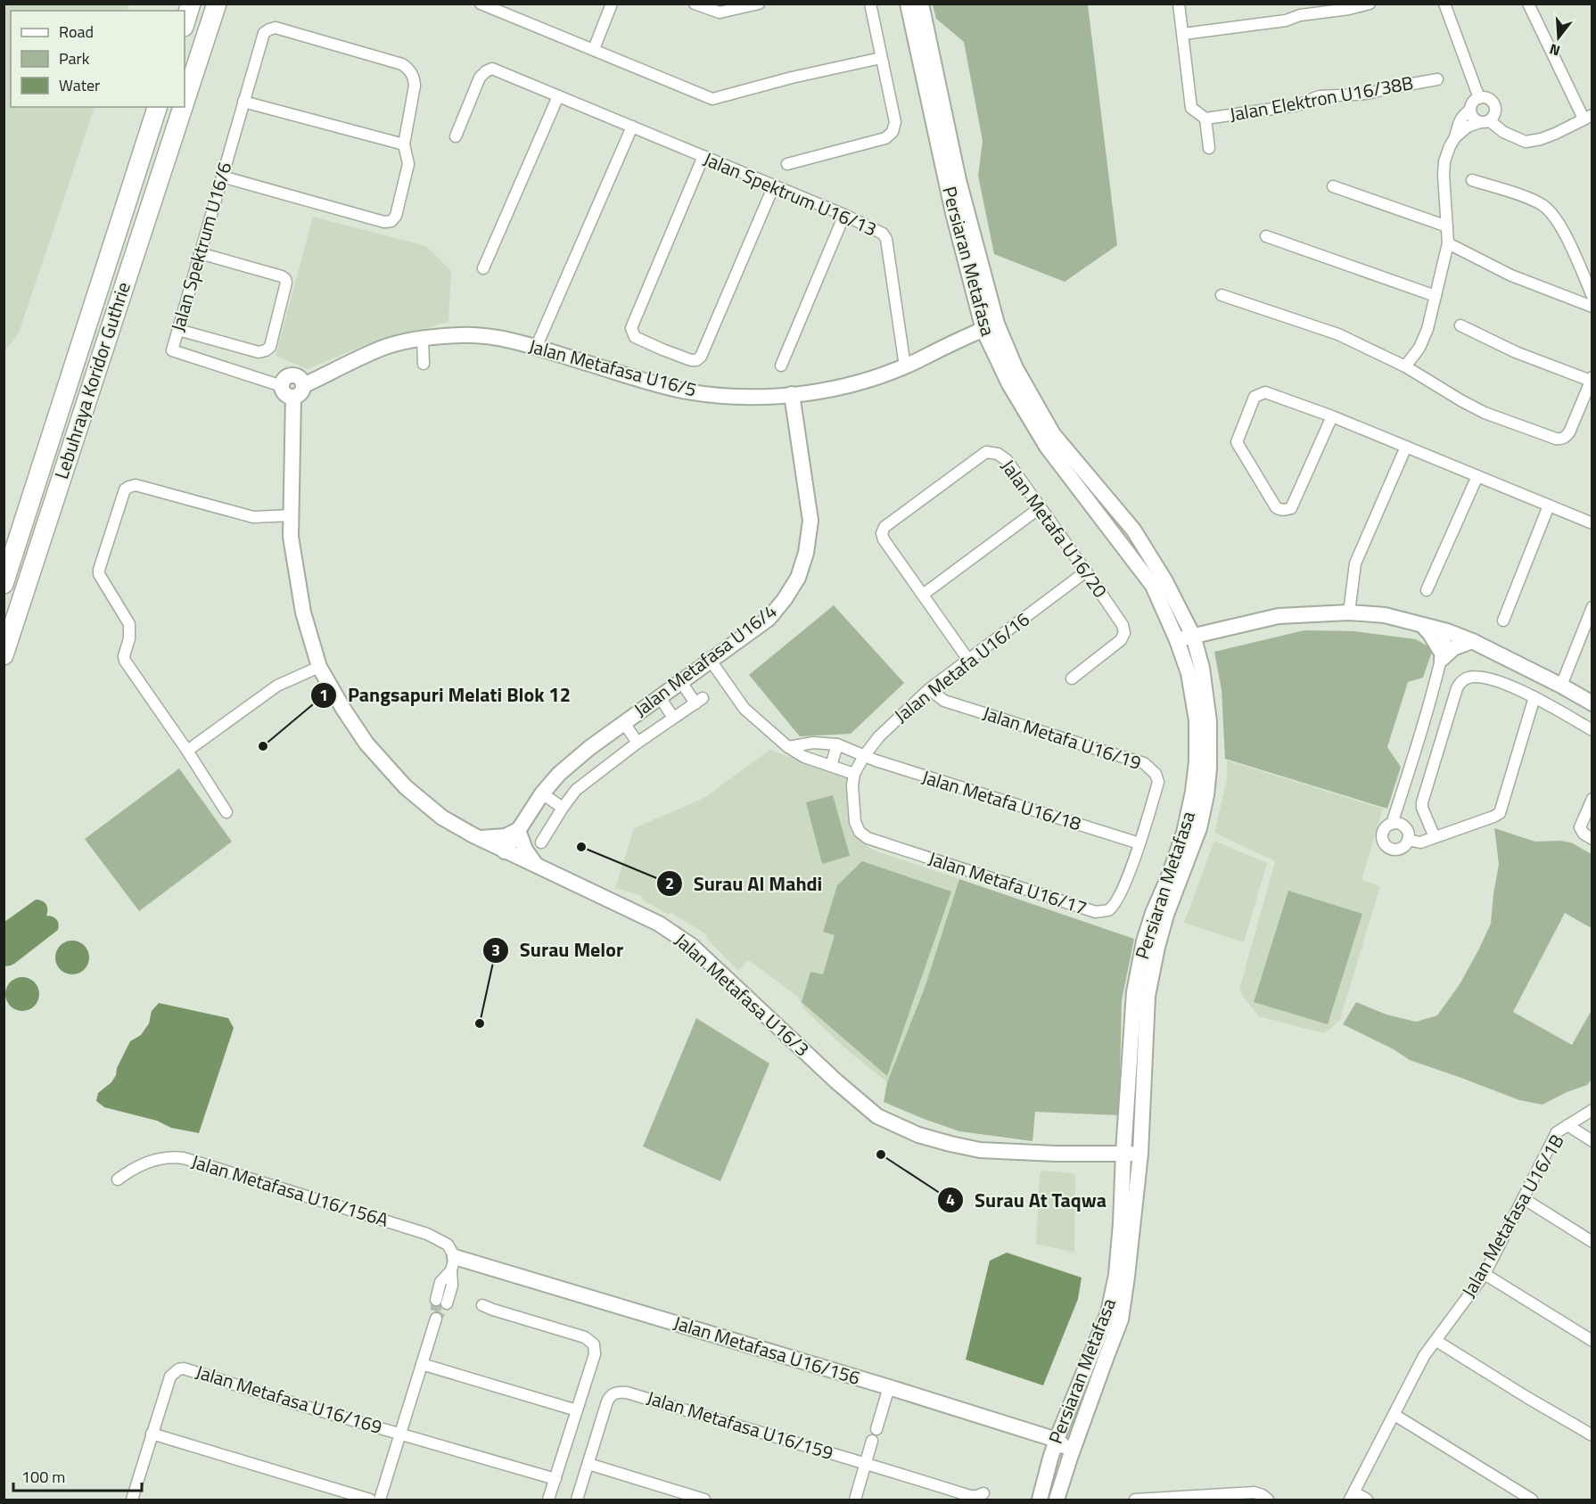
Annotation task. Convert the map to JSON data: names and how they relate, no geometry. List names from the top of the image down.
{
  "streets": {
    "highway": ["Lebuhraya Koridor Guthrie"],
    "street": [
      "Jalan Elektron U16/38B",
      "Jalan Spektrum U16/13",
      "Jalan Spektrum U16/6",
      "Persiaran Metafasa",
      "Jalan Metafasa U16/5",
      "Jalan Metafa U16/20",
      "Jalan Metafasa U16/4",
      "Jalan Metafa U16/16",
      "Jalan Metafa U16/19",
      "Jalan Metafa U16/18",
      "Jalan Metafa U16/17",
      "Jalan Metafasa U16/3",
      "Jalan Metafasa U16/156A",
      "Jalan Metafasa U16/1B",
      "Jalan Metafasa U16/156",
      "Jalan Metafasa U16/169",
      "Jalan Metafasa U16/159"
    ]
  },
  "crossings": [
    ["Jalan Spektrum U16/13", "Jalan Metafasa U16/5"],
    ["Jalan Spektrum U16/6", "Jalan Metafasa U16/5"],
    ["Jalan Spektrum U16/6", "Jalan Metafasa U16/3"],
    ["Persiaran Metafasa", "Jalan Metafasa U16/5"],
    ["Persiaran Metafasa", "Jalan Metafasa U16/3"],
    ["Persiaran Metafasa", "Jalan Metafasa U16/156"],
    ["Jalan Metafasa U16/5", "Jalan Metafasa U16/4"],
    ["Jalan Metafasa U16/5", "Jalan Metafasa U16/3"],
    ["Jalan Metafa U16/20", "Jalan Metafa U16/16"],
    ["Jalan Metafasa U16/4", "Jalan Metafasa U16/3"],
    ["Jalan Metafa U16/16", "Jalan Metafa U16/19"],
    ["Jalan Metafa U16/16", "Jalan Metafa U16/18"],
    ["Jalan Metafa U16/16", "Jalan Metafa U16/17"],
    ["Jalan Metafa U16/19", "Jalan Metafa U16/18"],
    ["Jalan Metafa U16/19", "Jalan Metafa U16/17"],
    ["Jalan Metafa U16/18", "Jalan Metafa U16/17"],
    ["Jalan Metafasa U16/156A", "Jalan Metafasa U16/156"]
  ],
  "places": [
    "Pangsapuri Melati Blok 12",
    "Surau Al Mahdi",
    "Surau Melor",
    "Surau At Taqwa"
  ],
  "legend": ["Road", "Park", "Water"],
  "scale_bar": "100 m",
  "north": "bottom"
}
